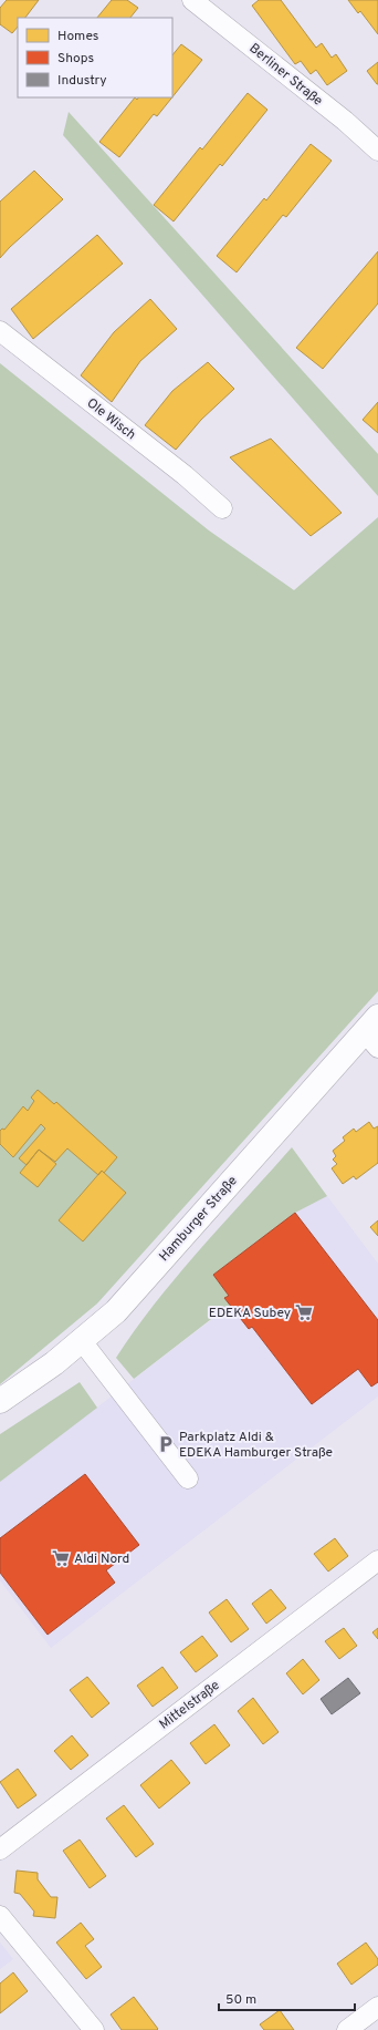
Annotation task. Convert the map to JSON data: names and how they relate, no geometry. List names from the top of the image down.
{
  "streets": {
    "main road": ["Hamburger Straße"],
    "street": ["Berliner Straße", "Ole Wisch", "Mittelstraße"]
  },
  "places": {
    "supermarket": ["EDEKA Subey", "Aldi Nord"],
    "parking": ["Parkplatz Aldi & EDEKA Hamburger Straße"]
  },
  "legend": ["Homes", "Shops", "Industry"],
  "scale_bar": "50 m"
}
